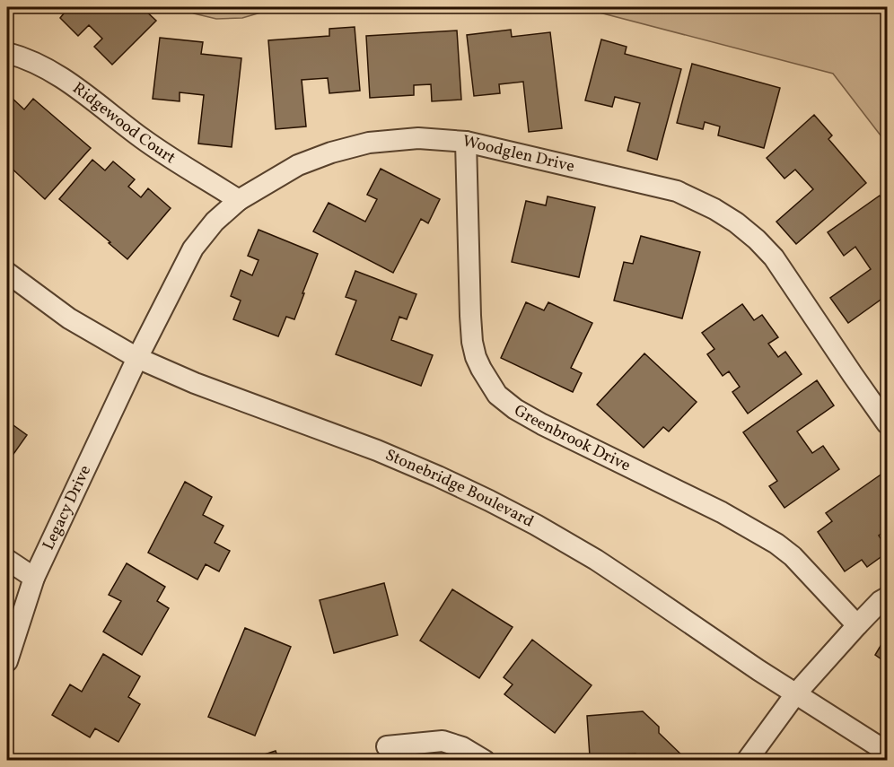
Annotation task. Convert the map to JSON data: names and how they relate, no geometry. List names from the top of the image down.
{
  "streets": {
    "street": [
      "Ridgewood Court",
      "Woodglen Drive",
      "Greenbrook Drive",
      "Stonebridge Boulevard",
      "Legacy Drive"
    ]
  },
  "crossings": [
    ["Ridgewood Court", "Woodglen Drive"],
    ["Woodglen Drive", "Greenbrook Drive"],
    ["Woodglen Drive", "Stonebridge Boulevard"],
    ["Woodglen Drive", "Legacy Drive"],
    ["Stonebridge Boulevard", "Legacy Drive"]
  ]
}
